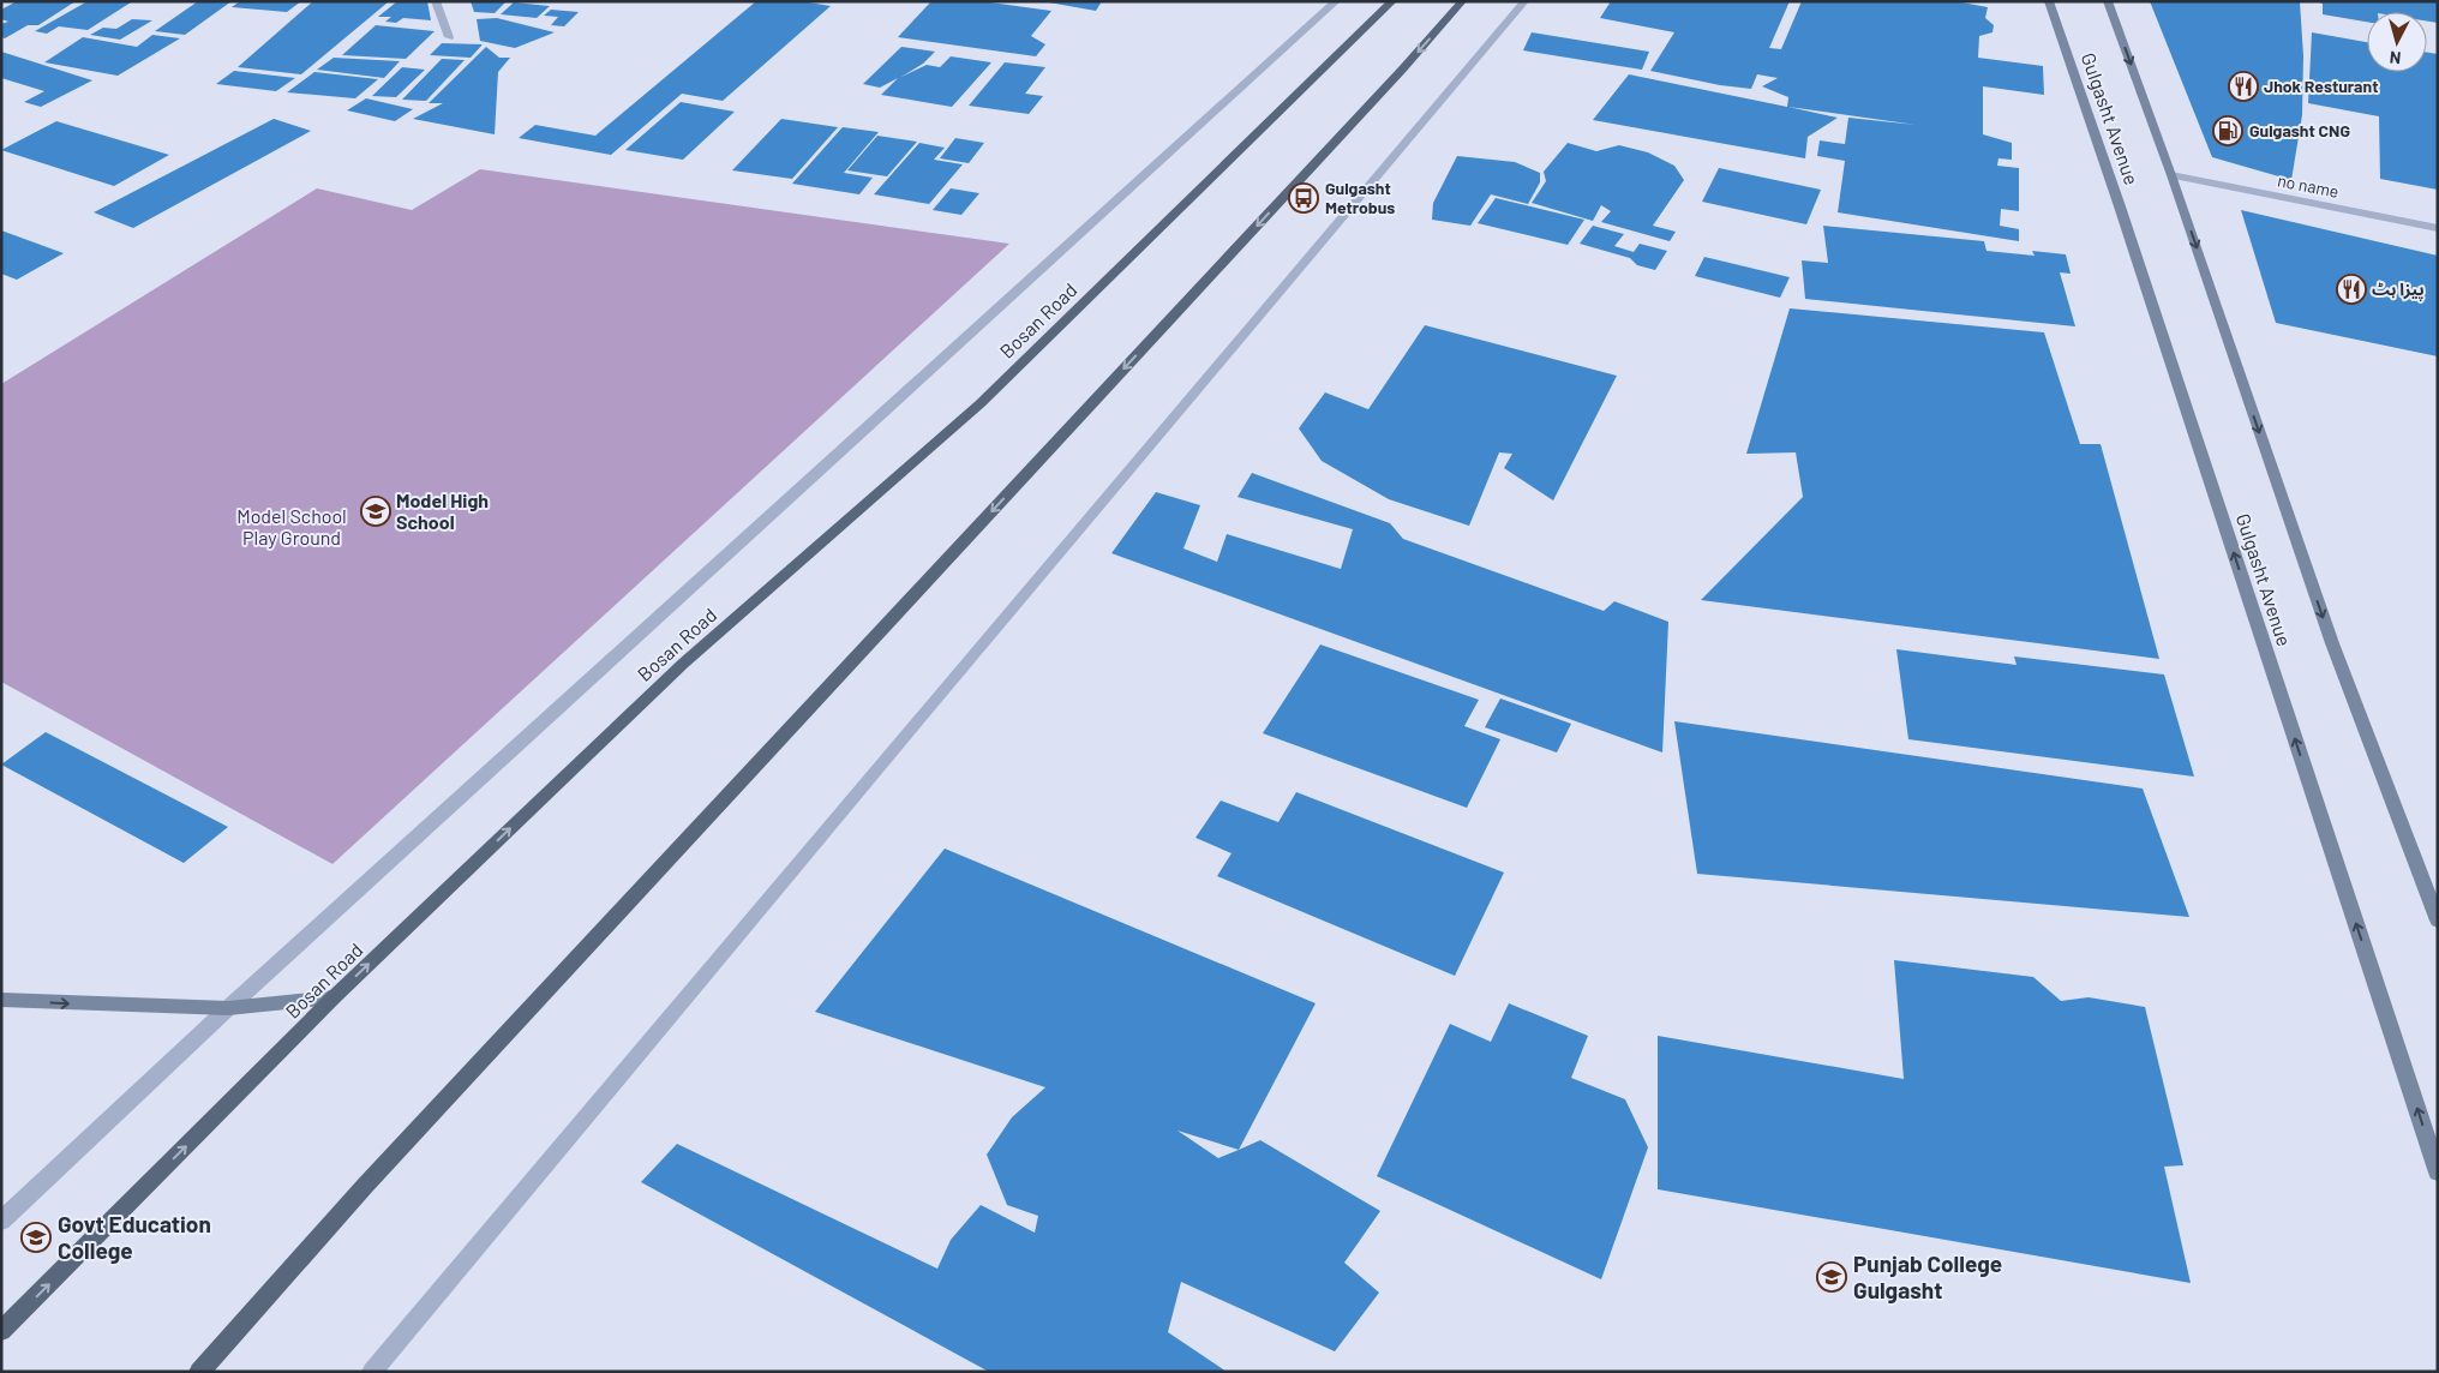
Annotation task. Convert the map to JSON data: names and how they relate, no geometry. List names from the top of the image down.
{
  "streets": {
    "main road": ["Bosan Road"],
    "street": ["Gulgasht Avenue", "no name"]
  },
  "crossings": [
    ["Gulgasht Avenue", "no name"]
  ],
  "parks": ["Model School Play Ground"],
  "places": {
    "restaurant": ["Jhok Resturant", "پیزا ہٹ"],
    "fuel station": ["Gulgasht CNG"],
    "bus stop": ["Gulgasht Metrobus"],
    "school or university": ["Model High School", "Govt Education College", "Punjab College Gulgasht"]
  },
  "north": "bottom"
}
